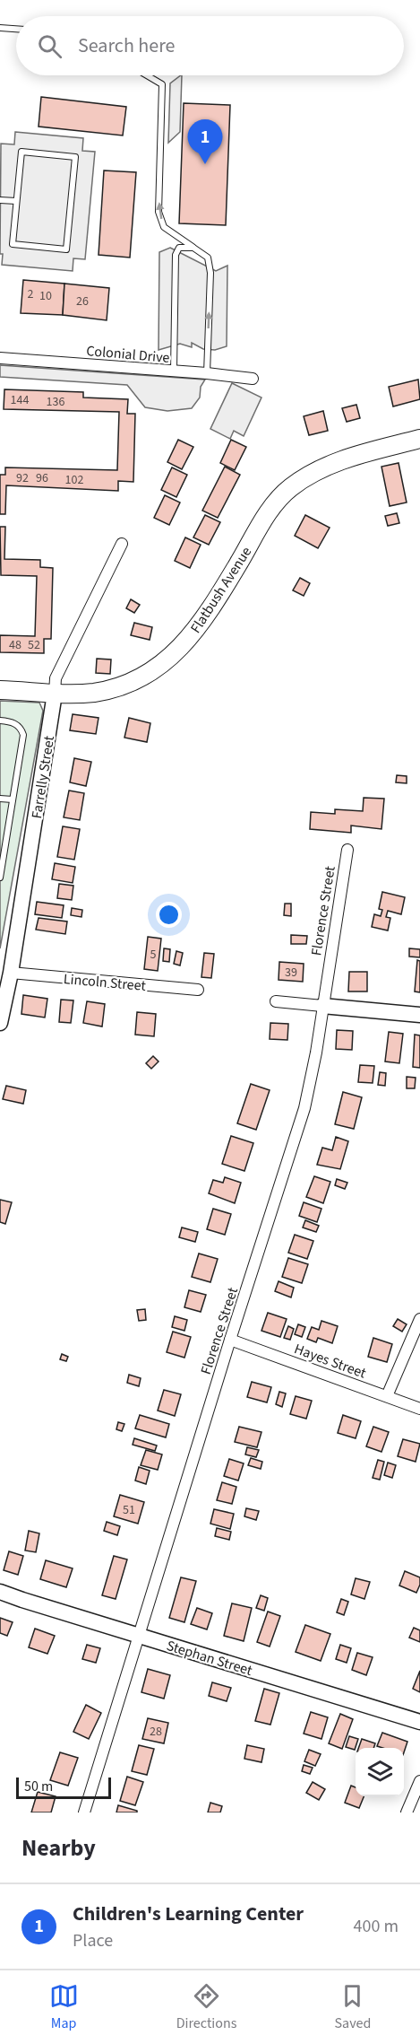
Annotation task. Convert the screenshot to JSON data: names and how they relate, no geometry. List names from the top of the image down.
{
  "streets": {
    "main road": ["Flatbush Avenue"],
    "street": [
      "Colonial Drive",
      "Farrelly Street",
      "Florence Street",
      "Lincoln Street",
      "Hayes Street",
      "Stephan Street"
    ]
  },
  "crossings": [
    ["Flatbush Avenue", "Farrelly Street"],
    ["Farrelly Street", "Lincoln Street"],
    ["Florence Street", "Hayes Street"],
    ["Florence Street", "Stephan Street"]
  ],
  "house_numbers": [
    "2",
    "10",
    "26",
    "144",
    "136",
    "92",
    "96",
    "102",
    "48",
    "52",
    "5",
    "39",
    "51",
    "28"
  ],
  "scale_bar": "50 m",
  "page": {
    "search": "Search here",
    "pins": "1",
    "scale": "50 m",
    "heading": "Nearby",
    "list": [
      {
        "mark": "1",
        "name": "Children's Learning Center",
        "note": "Place",
        "value": "400 m"
      }
    ],
    "nav": ["Map", "Directions", "Saved"]
  }
}
